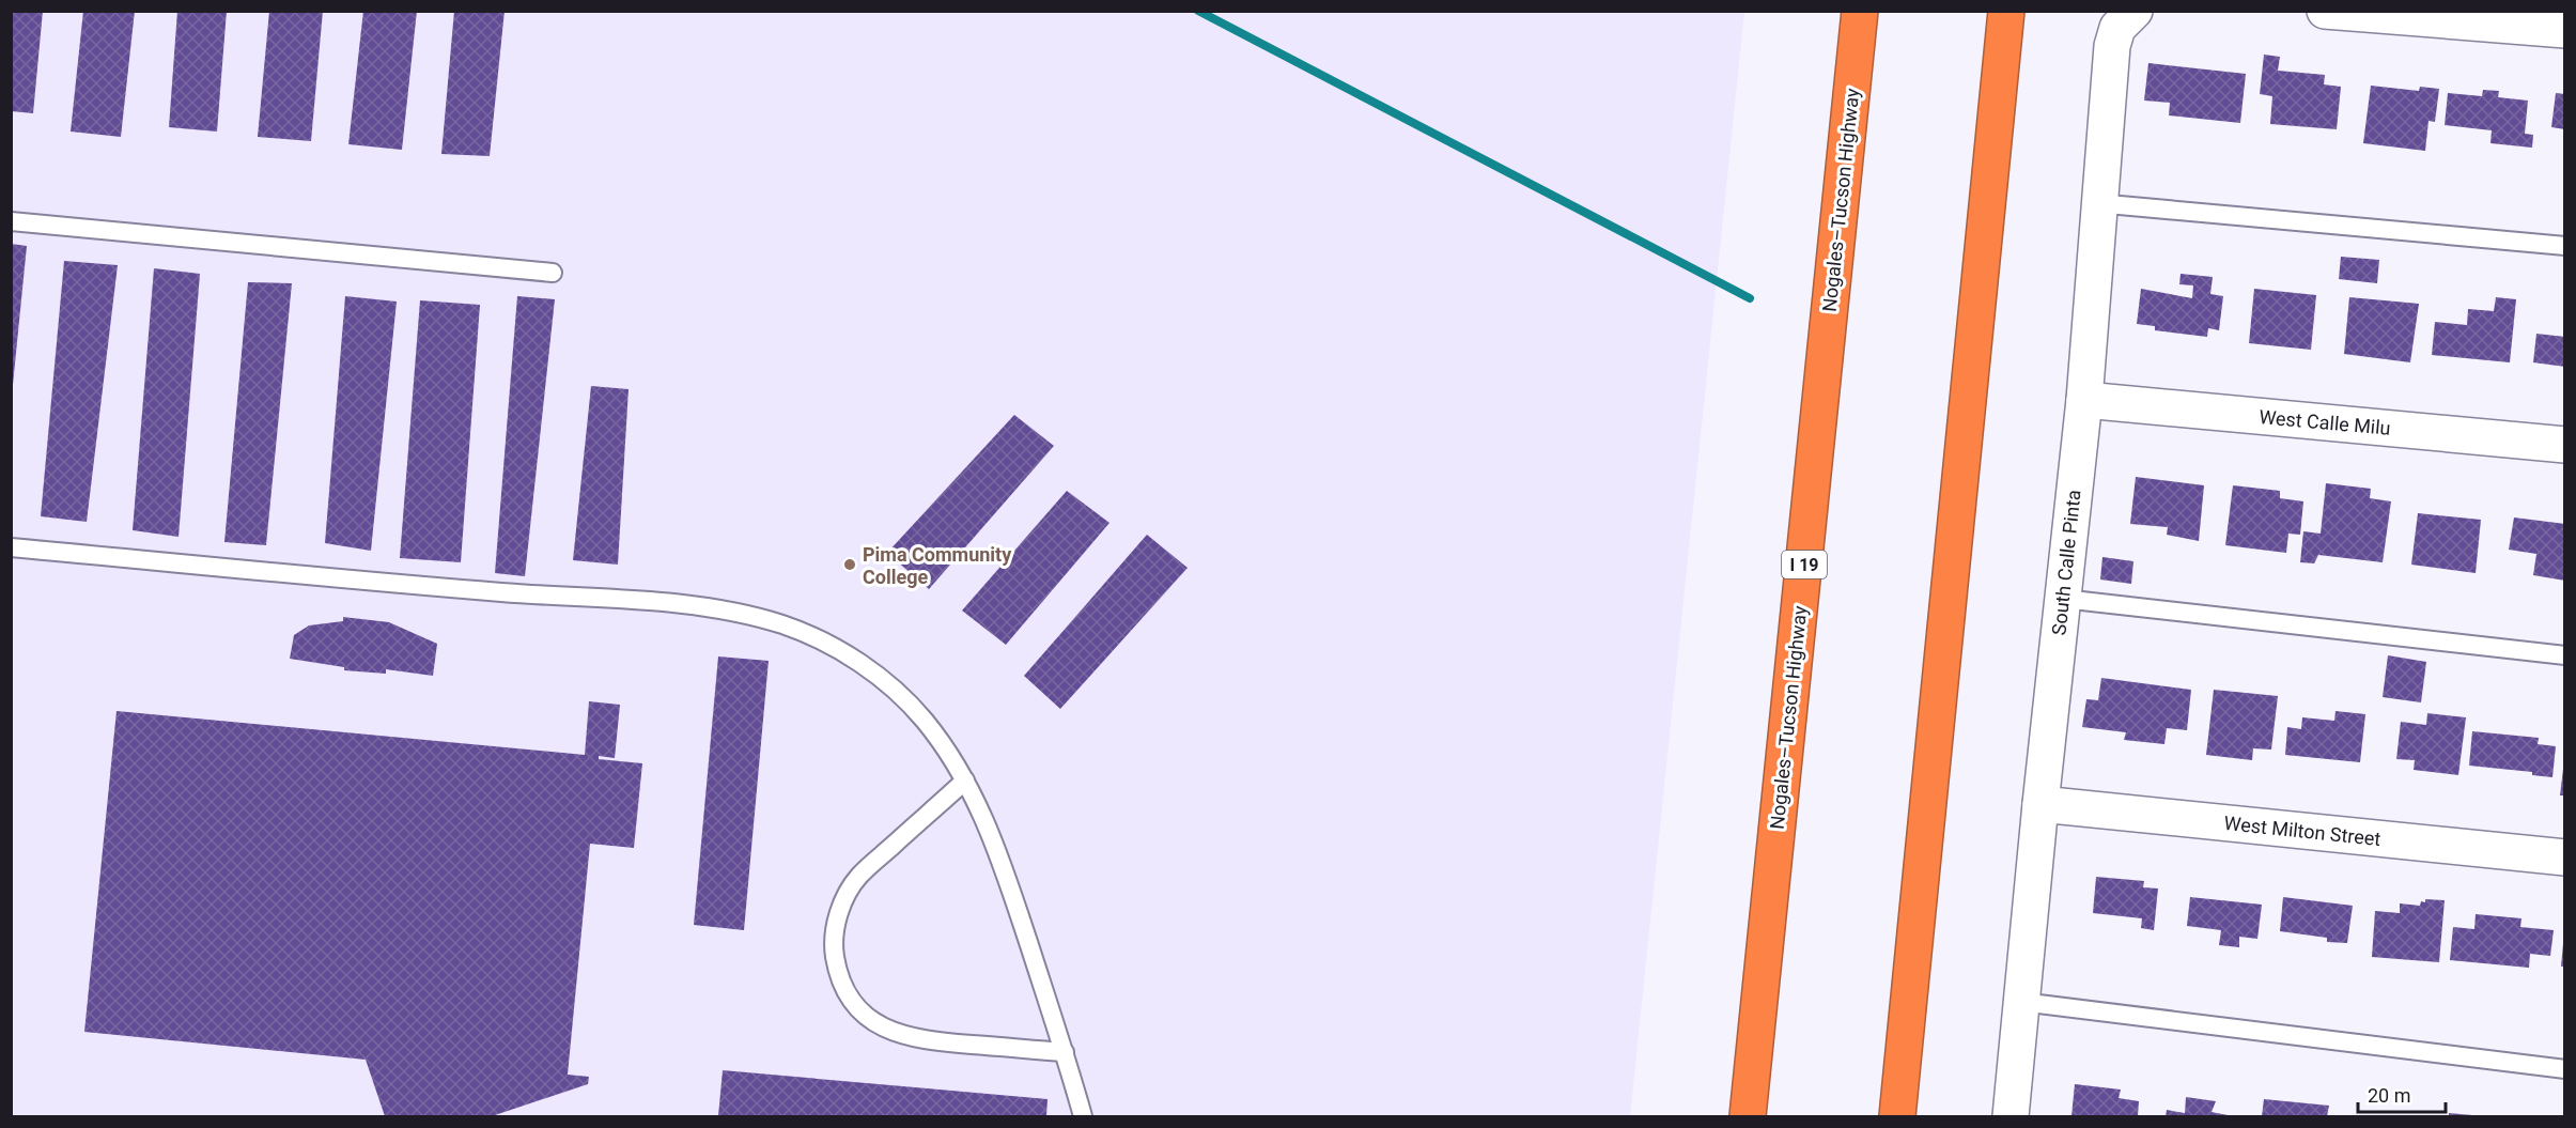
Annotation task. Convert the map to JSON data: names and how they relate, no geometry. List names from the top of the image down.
{
  "streets": {
    "highway": ["Nogales–Tucson Highway", "I 19"],
    "street": ["West Calle Milu", "South Calle Pinta", "West Milton Street"]
  },
  "crossings": [
    ["West Calle Milu", "South Calle Pinta"],
    ["South Calle Pinta", "West Milton Street"]
  ],
  "places": ["Pima Community College"],
  "scale_bar": "20 m"
}
